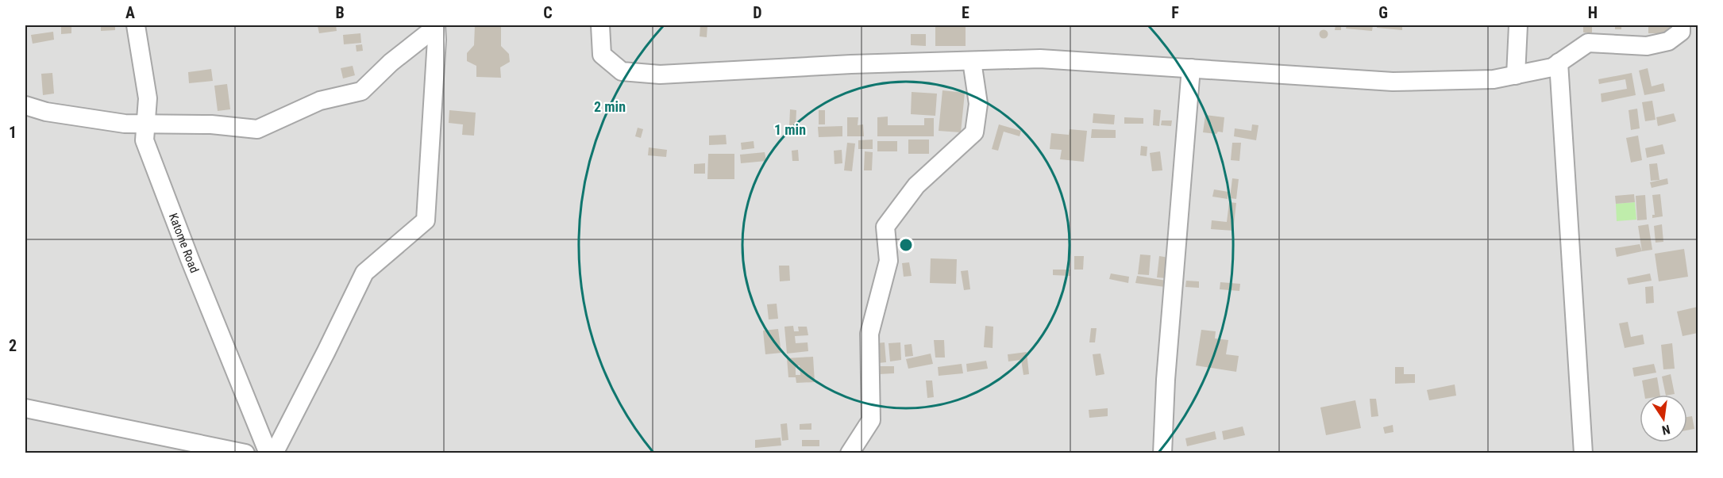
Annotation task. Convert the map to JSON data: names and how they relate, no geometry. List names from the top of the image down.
{
  "streets": {
    "street": ["Katome Road"]
  },
  "north": "bottom",
  "grid": {
    "columns": [
      "A",
      "B",
      "C",
      "D",
      "E",
      "F",
      "G",
      "H"
    ],
    "rows": ["1", "2"]
  },
  "rings": ["2 min", "1 min"]
}
